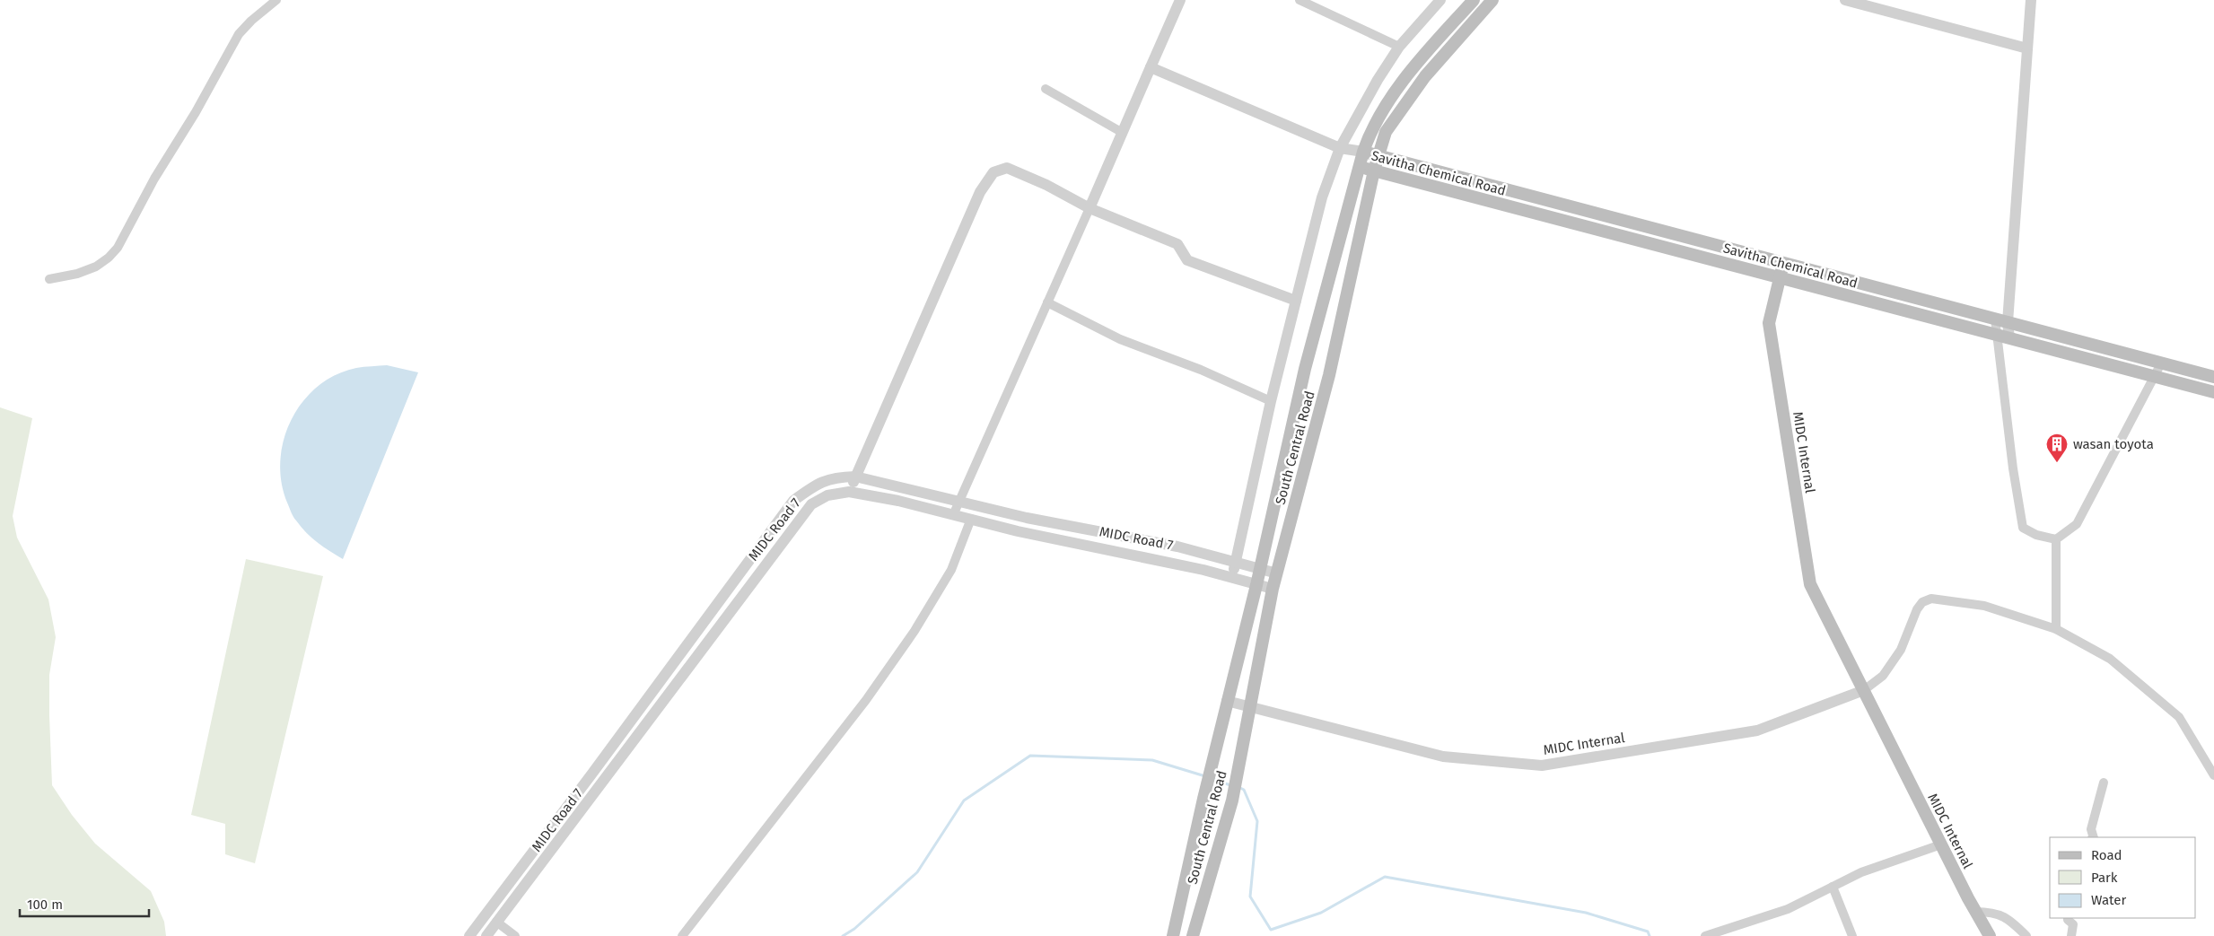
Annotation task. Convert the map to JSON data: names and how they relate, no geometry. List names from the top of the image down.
{
  "streets": {
    "main road": ["Savitha Chemical Road", "South Central Road", "MIDC Internal"],
    "street": ["MIDC Road 7"]
  },
  "crossings": [
    ["Savitha Chemical Road", "South Central Road"],
    ["Savitha Chemical Road", "MIDC Internal"],
    ["South Central Road", "MIDC Internal"],
    ["South Central Road", "MIDC Road 7"]
  ],
  "places": {
    "building": ["wasan toyota"]
  },
  "legend": ["Road", "Park", "Water"],
  "scale_bar": "100 m"
}
